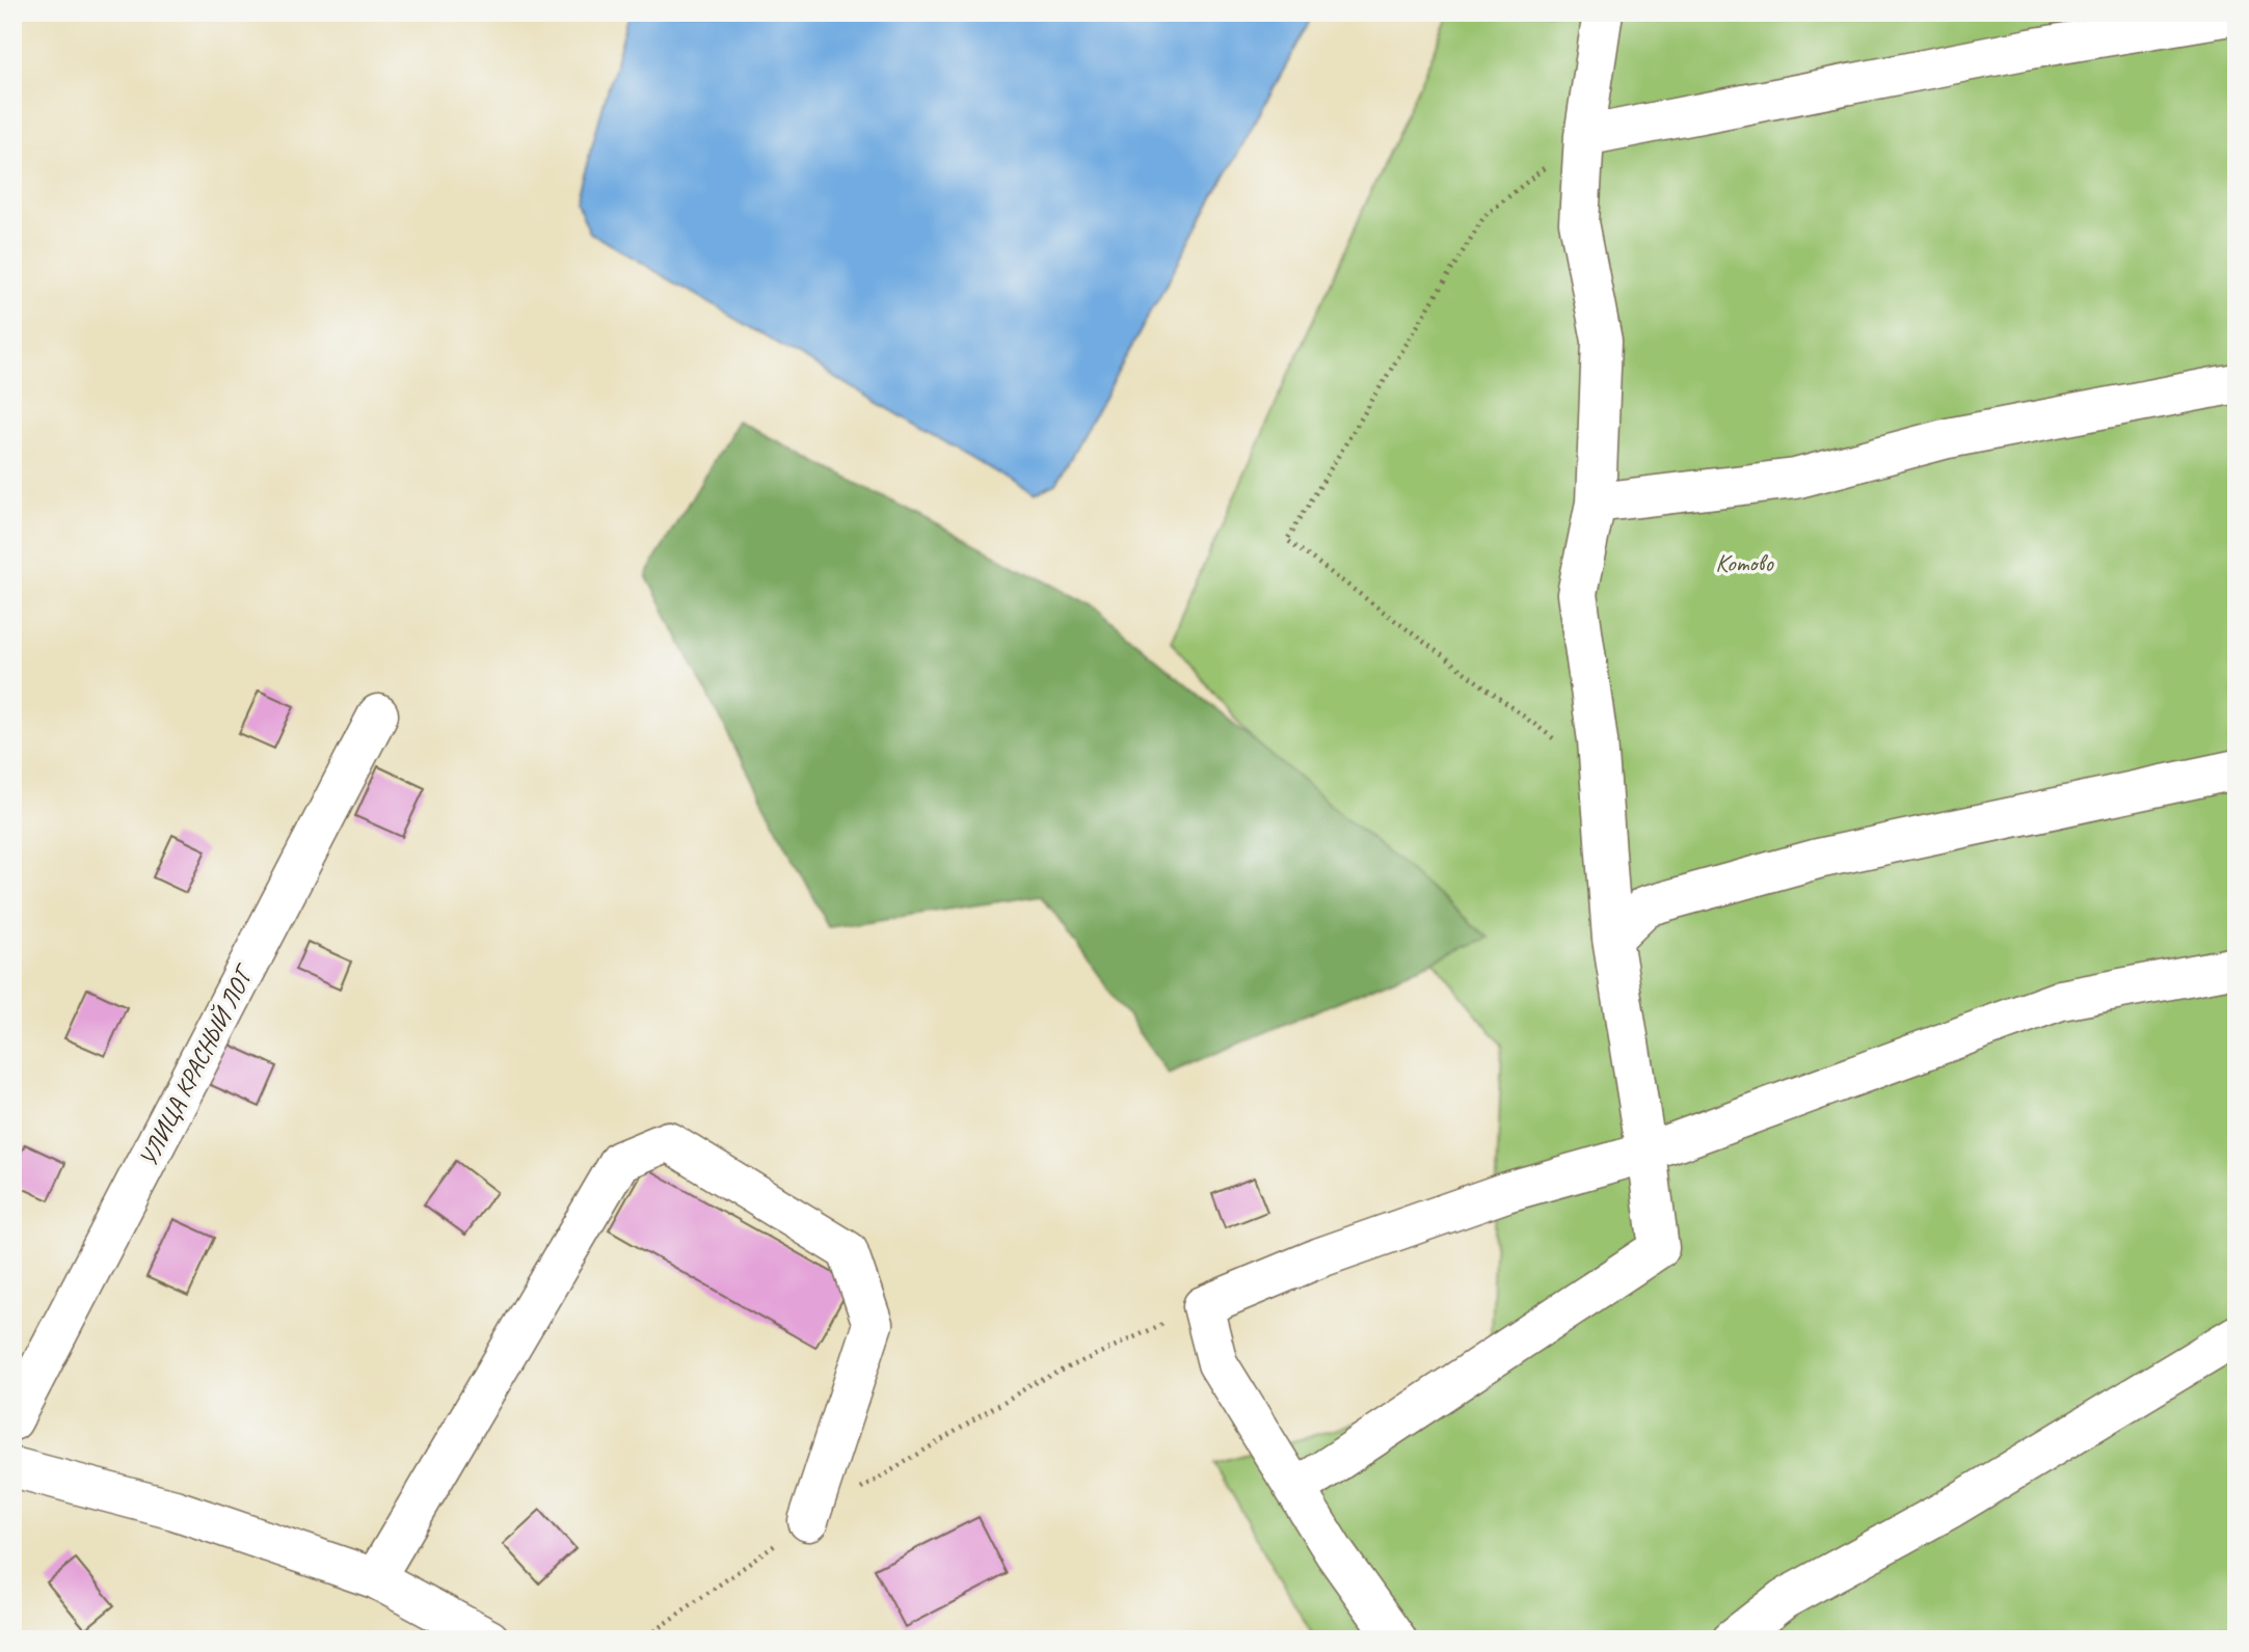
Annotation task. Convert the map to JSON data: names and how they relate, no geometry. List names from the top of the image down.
{
  "streets": {
    "street": ["УЛИЦА КРАСНЫЙ ЛОГ"]
  },
  "parks": ["Котово"]
}
